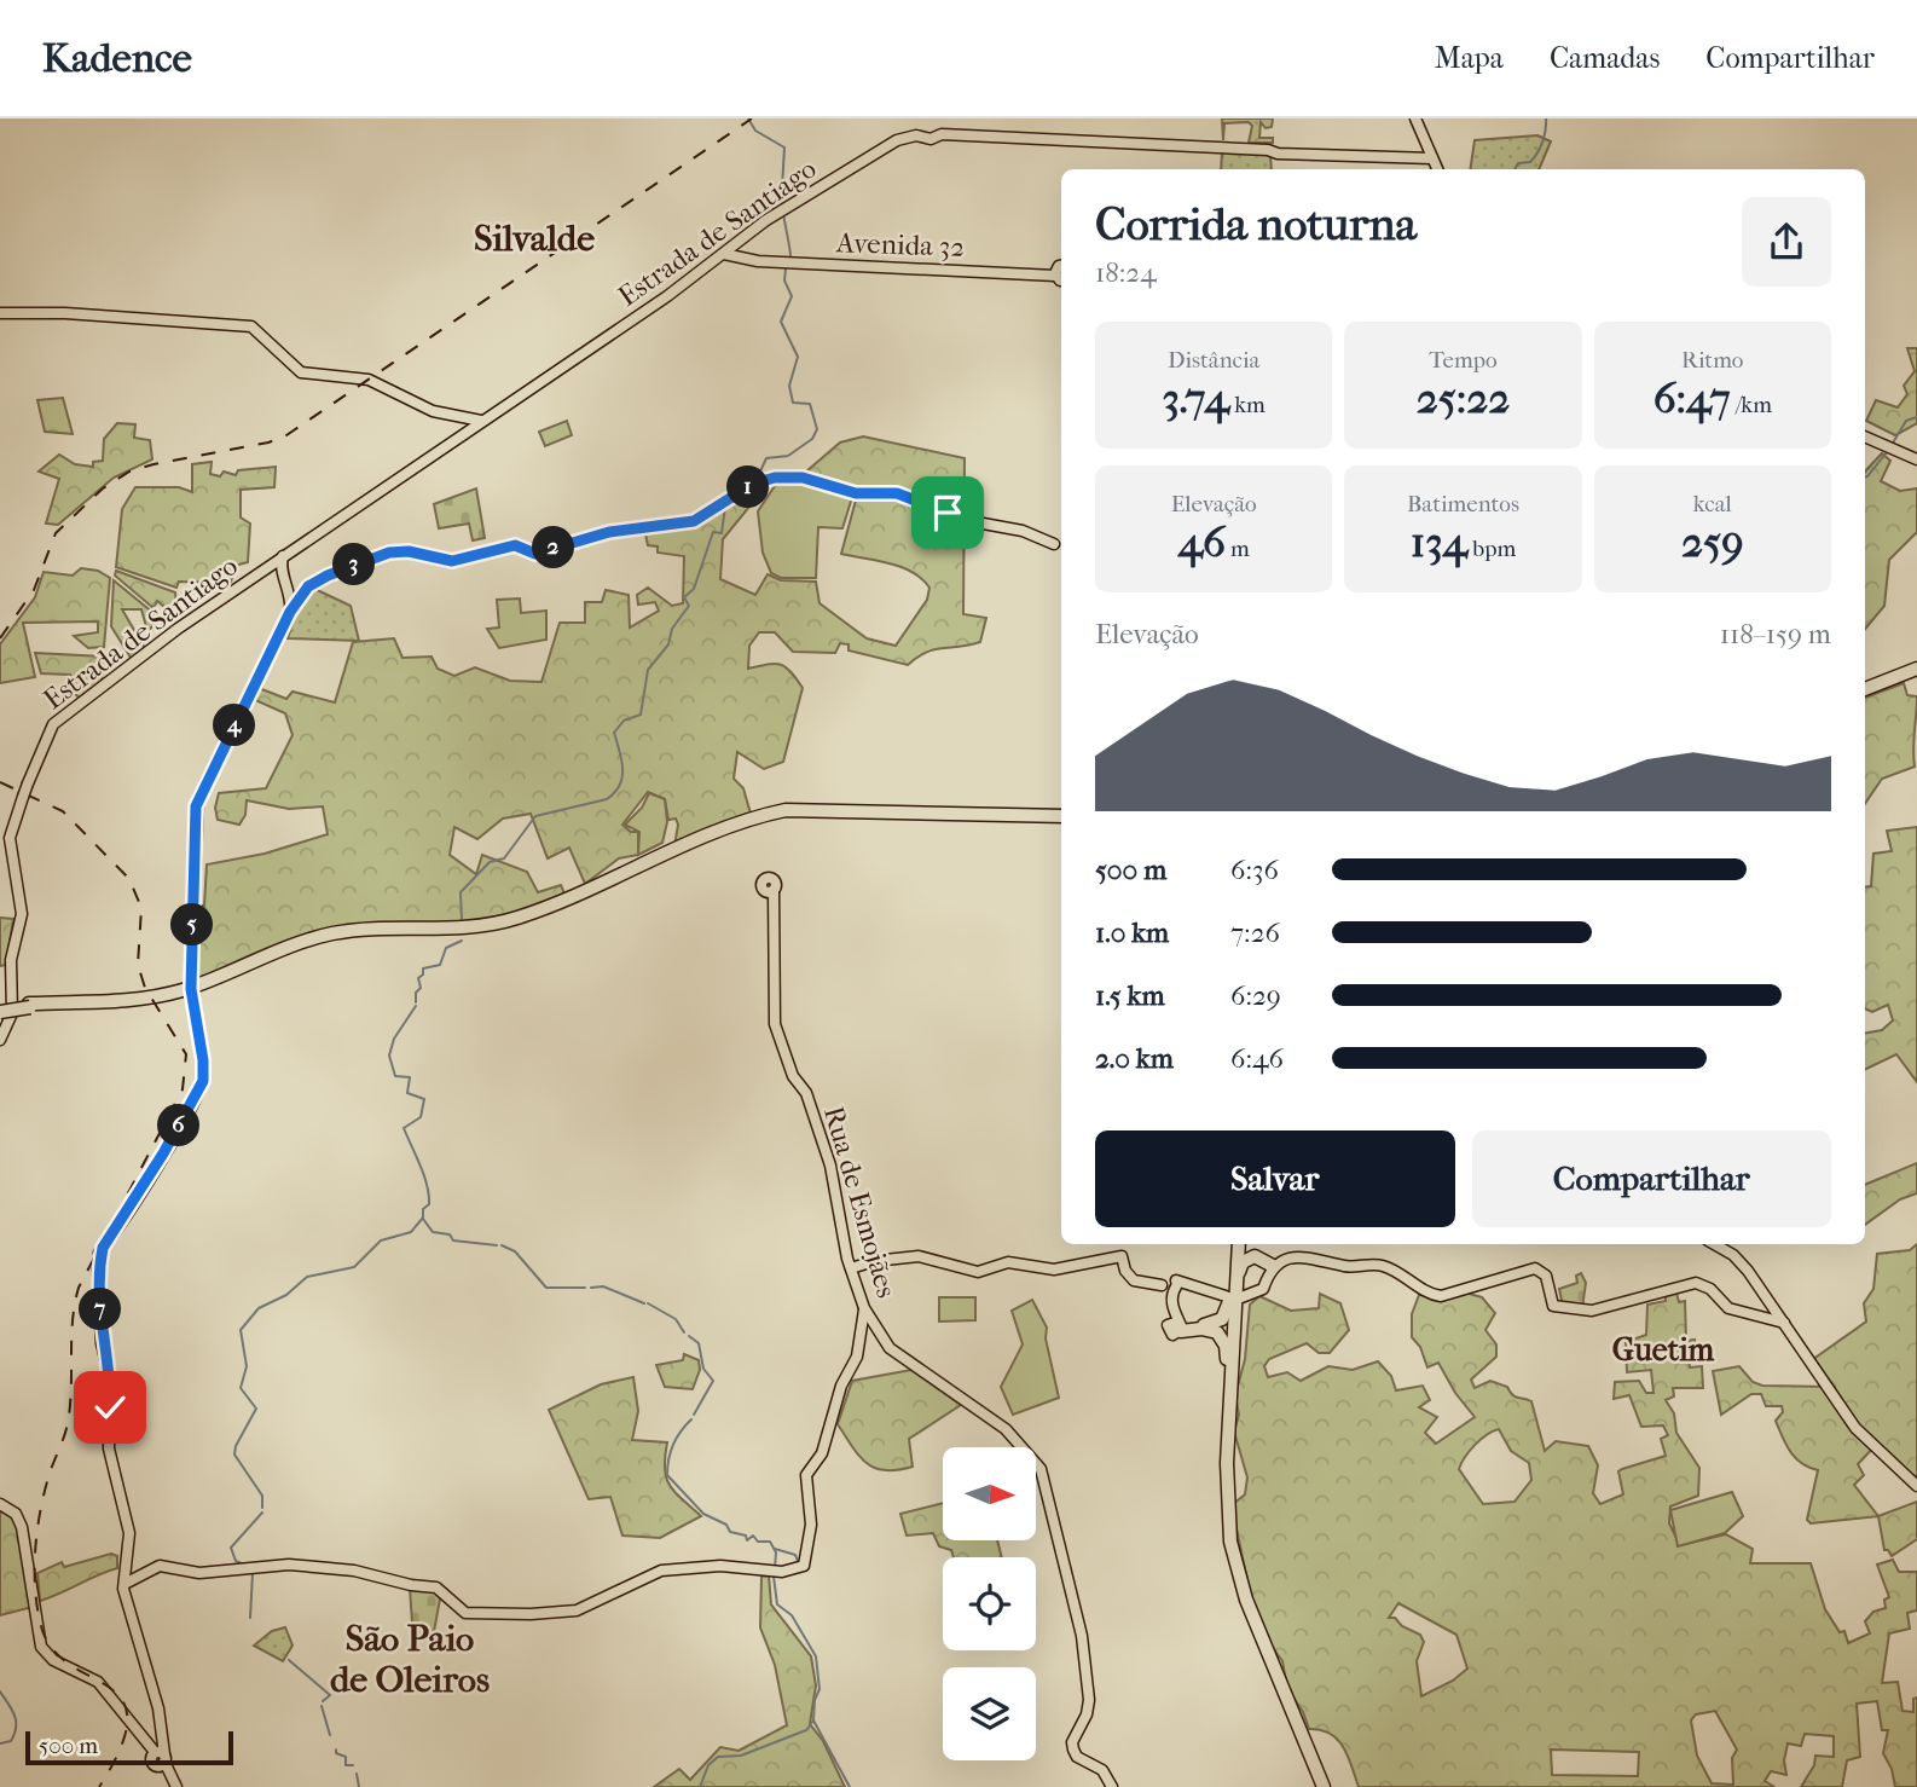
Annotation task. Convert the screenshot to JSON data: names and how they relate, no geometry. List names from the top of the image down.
{
  "streets": {
    "main road": ["Estrada de Santiago", "Avenida 32", "Rua de Esmojães"]
  },
  "crossings": [
    ["Estrada de Santiago", "Avenida 32"]
  ],
  "districts": ["Silvalde", "Guetim", "São Paio de Oleiros"],
  "scale_bar": "500 m",
  "north": "right",
  "page": {
    "header": "Kadence",
    "nav": ["Mapa", "Camadas", "Compartilhar"],
    "heading": ["Corrida noturna", "18:24"],
    "stats": [
      ["Distância", "3.74 km"],
      ["Tempo", "25:22"],
      ["Ritmo", "6:47 /km"],
      ["Elevação", "46 m"],
      ["Batimentos", "134 bpm"],
      ["kcal", "259"]
    ],
    "pins": [
      "1",
      "2",
      "3",
      "4",
      "5",
      "6",
      "7"
    ],
    "chart": ["Elevação", "118–159 m"],
    "list": [
      {
        "name": "500 m",
        "note": "6:36"
      },
      {
        "name": "1.0 km",
        "note": "7:26"
      },
      {
        "name": "1.5 km",
        "note": "6:29"
      },
      {
        "name": "2.0 km",
        "note": "6:46"
      }
    ],
    "buttons": ["Salvar", "Compartilhar"],
    "scale": "500 m"
  }
}
